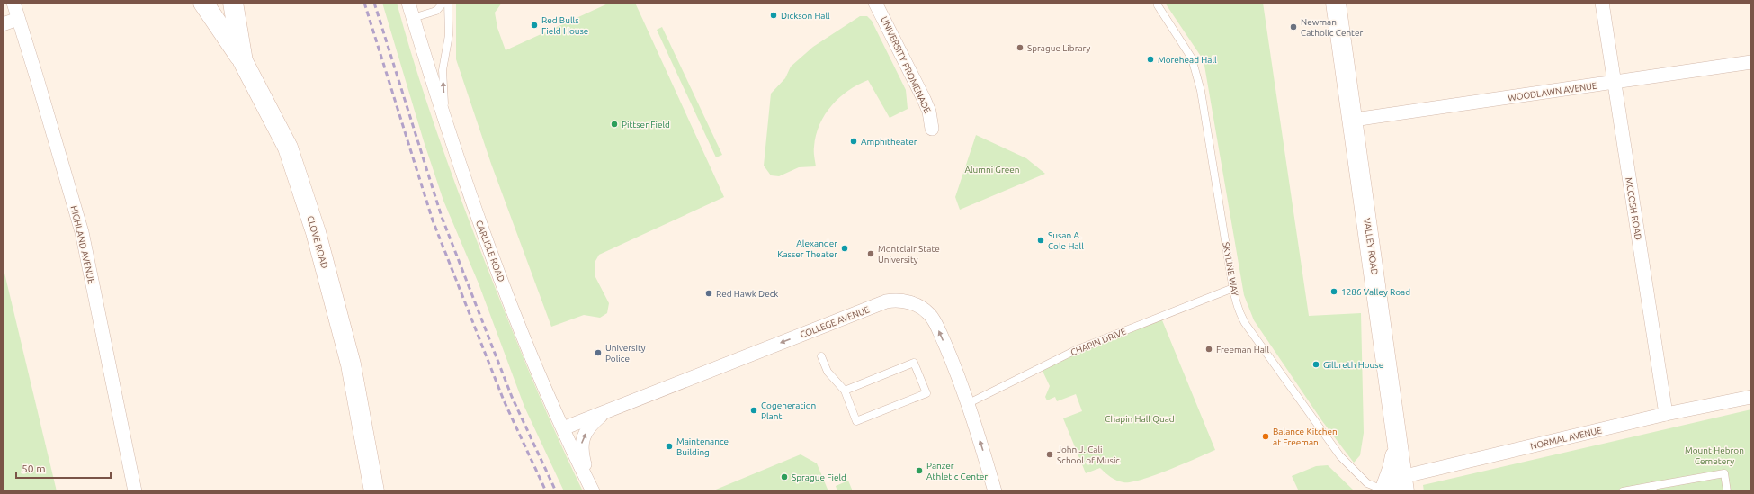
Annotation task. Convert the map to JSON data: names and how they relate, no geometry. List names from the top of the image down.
{
  "streets": {
    "street": [
      "UNIVERSITY PROMENADE",
      "WOODLAWN AVENUE",
      "MCCOSH ROAD",
      "CLOVE ROAD",
      "HIGHLAND AVENUE",
      "VALLEY ROAD",
      "CARLISLE ROAD",
      "COLLEGE AVENUE",
      "NORMAL AVENUE"
    ],
    "lane": ["SKYLINE WAY", "CHAPIN DRIVE"]
  },
  "crossings": [
    ["WOODLAWN AVENUE", "MCCOSH ROAD"],
    ["WOODLAWN AVENUE", "VALLEY ROAD"],
    ["MCCOSH ROAD", "NORMAL AVENUE"],
    ["VALLEY ROAD", "SKYLINE WAY"],
    ["VALLEY ROAD", "NORMAL AVENUE"],
    ["CARLISLE ROAD", "COLLEGE AVENUE"],
    ["SKYLINE WAY", "CHAPIN DRIVE"],
    ["SKYLINE WAY", "NORMAL AVENUE"],
    ["COLLEGE AVENUE", "CHAPIN DRIVE"]
  ],
  "parks": ["Alumni Green", "Chapin Hall Quad", "Mount Hebron Cemetery"],
  "places": [
    "Dickson Hall",
    "Red Bulls Field House",
    "Newman Catholic Center",
    "Sprague Library",
    "Morehead Hall",
    "Pittser Field",
    "Amphitheater",
    "Susan A. Cole Hall",
    "Alexander Kasser Theater",
    "Montclair State University",
    "1286 Valley Road",
    "Red Hawk Deck",
    "Freeman Hall",
    "University Police",
    "Gilbreth House",
    "Cogeneration Plant",
    "Balance Kitchen at Freeman",
    "Maintenance Building",
    "John J. Cali School of Music",
    "Panzer Athletic Center",
    "Sprague Field"
  ],
  "scale_bar": "50 m"
}
